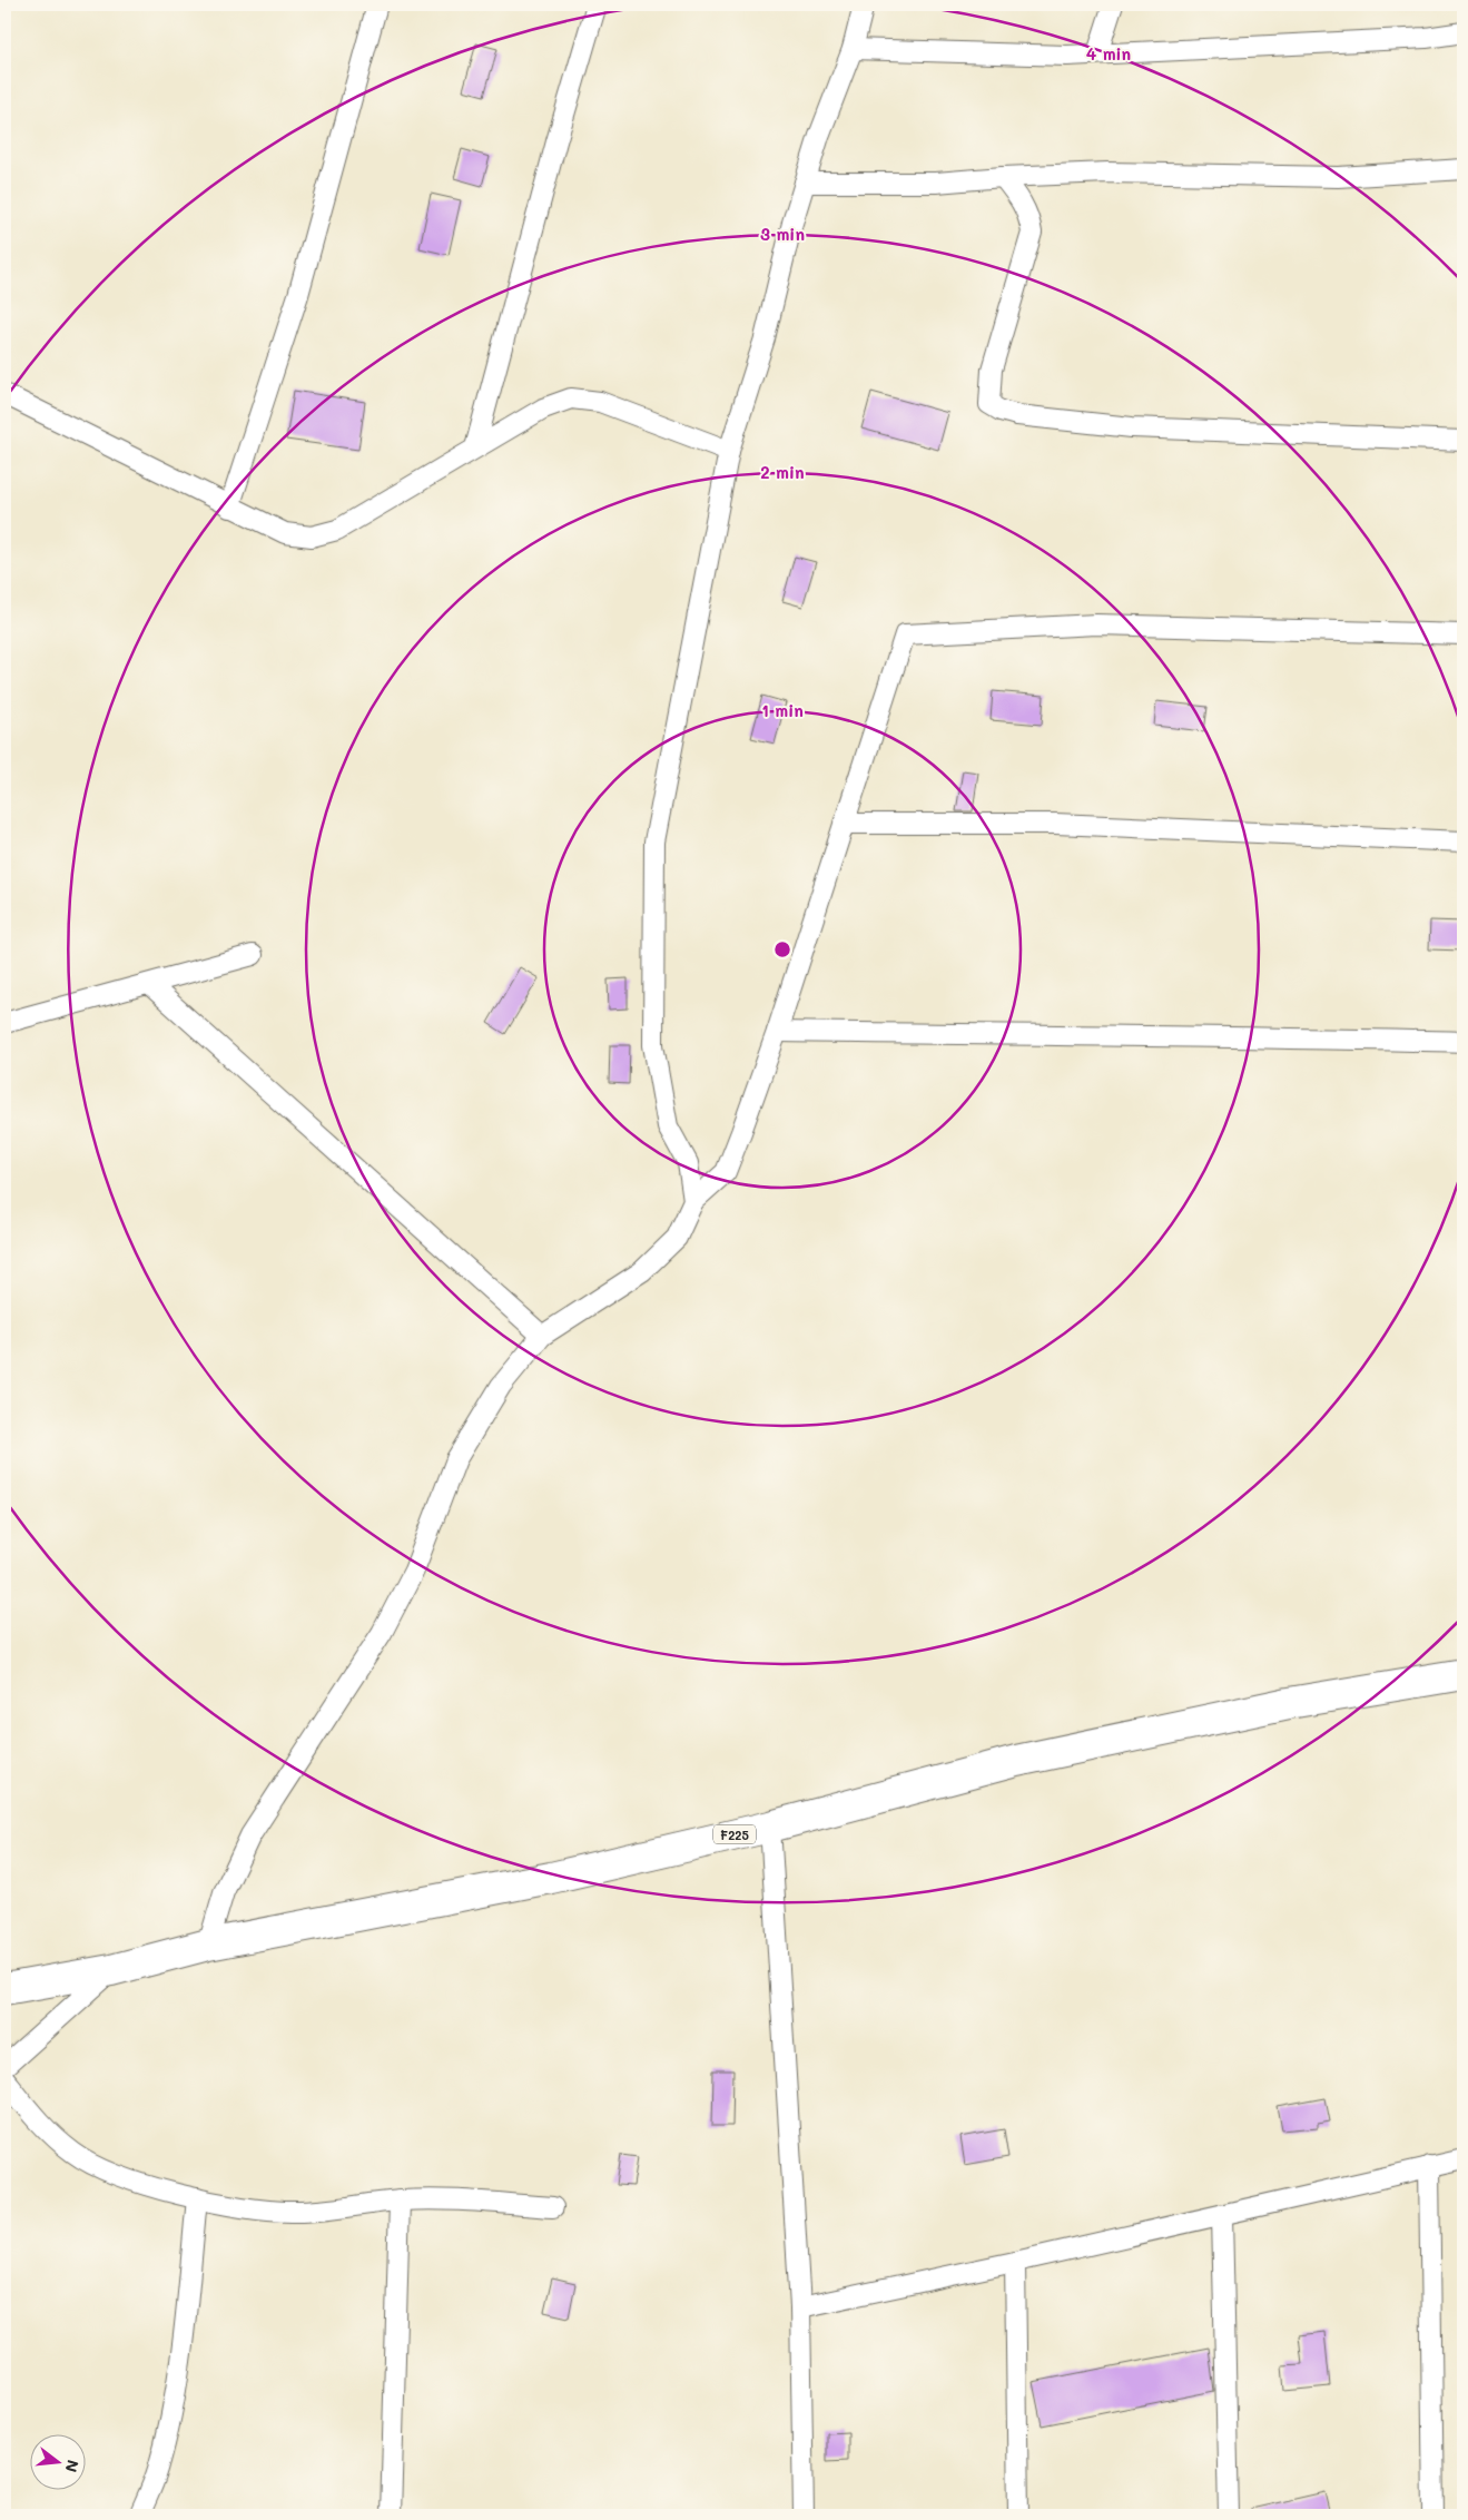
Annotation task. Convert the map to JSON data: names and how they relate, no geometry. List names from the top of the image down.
{
  "streets": {
    "main road": ["F225"]
  },
  "north": "right",
  "rings": [
    "4 min",
    "3 min",
    "2 min",
    "1 min"
  ]
}
